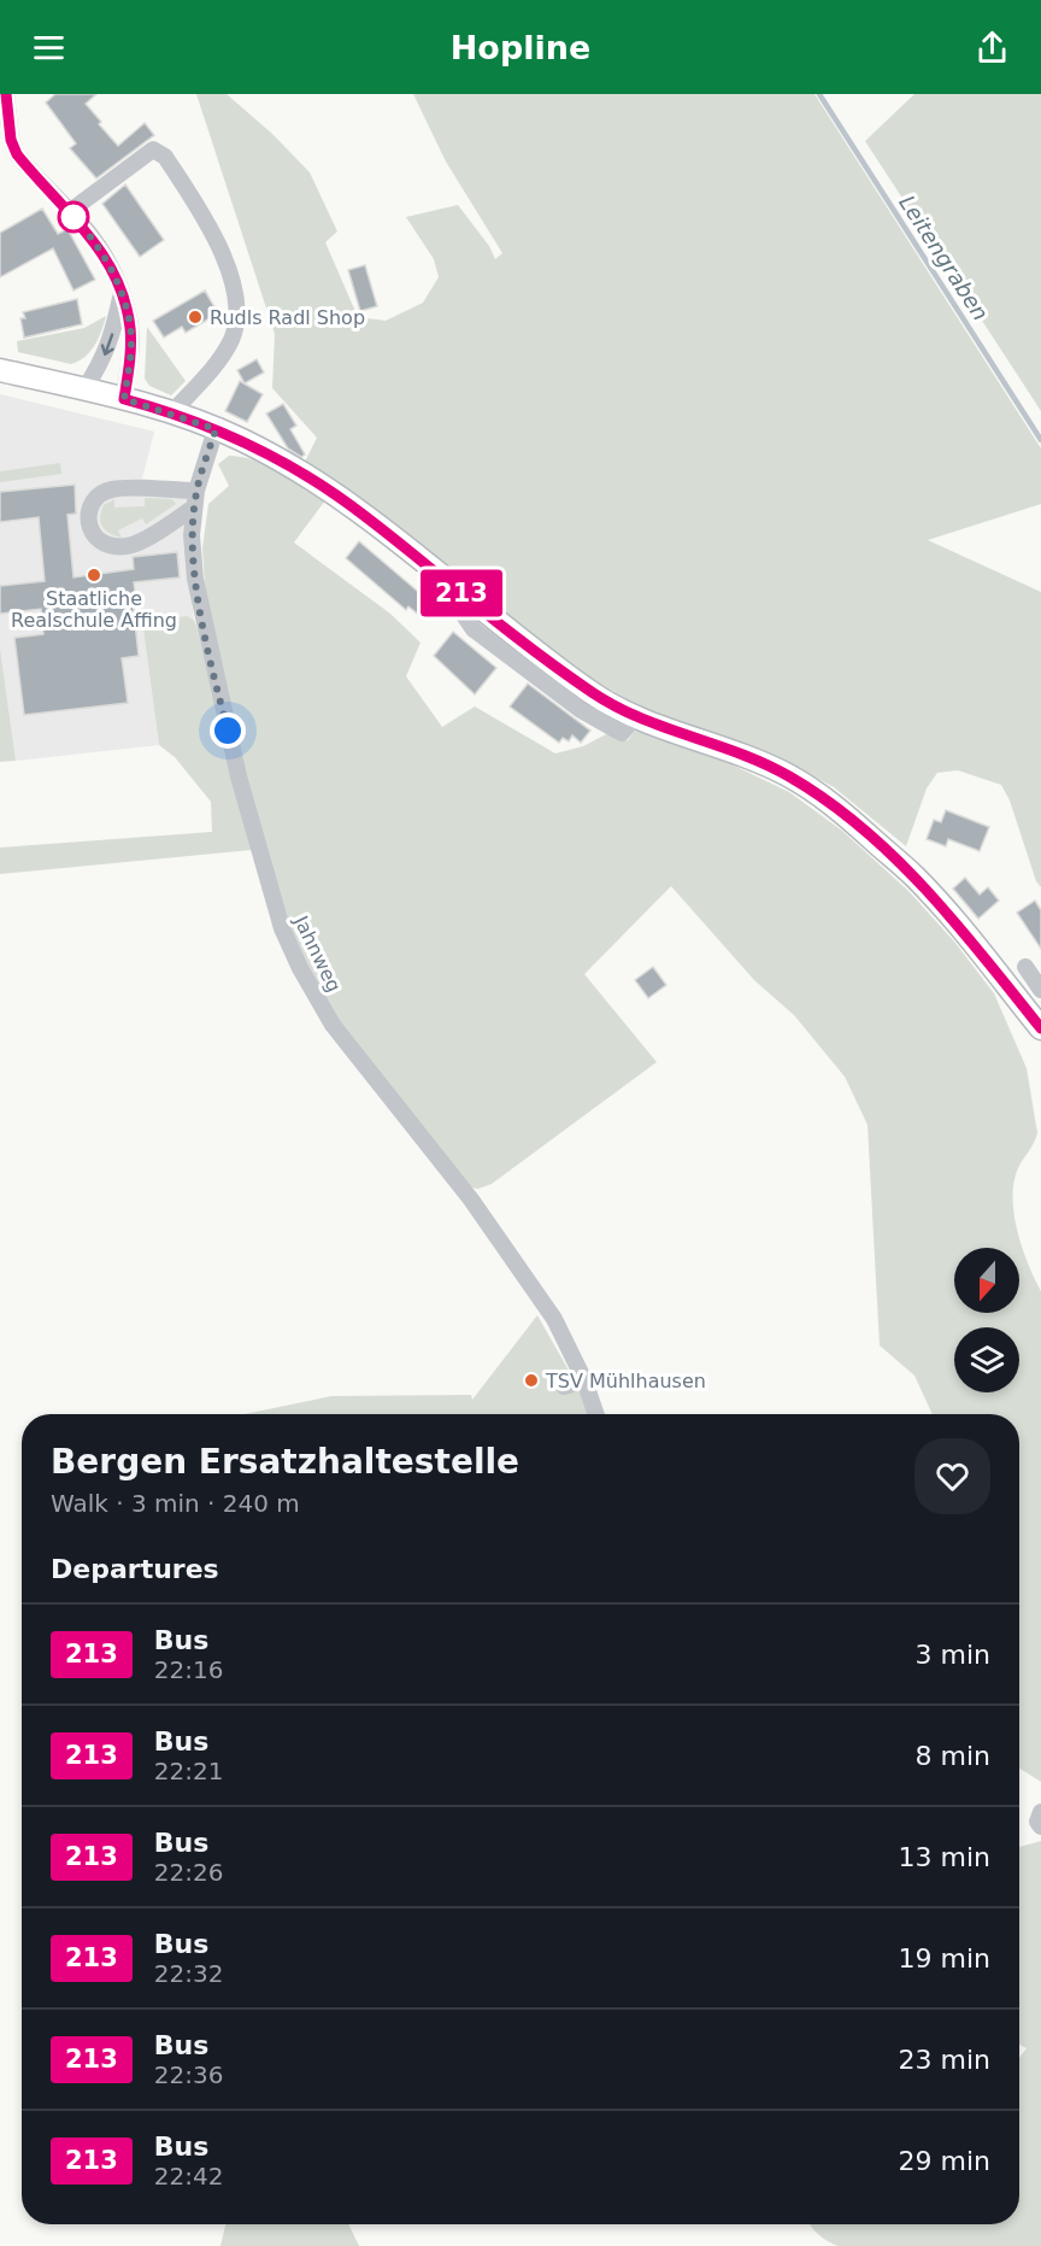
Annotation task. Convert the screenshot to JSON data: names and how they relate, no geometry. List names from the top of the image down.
{
  "streets": {
    "street": ["Jahnweg"]
  },
  "water": ["Leitengraben"],
  "places": ["Rudls Radl Shop", "Staatliche Realschule Affing", "TSV Mühlhausen"],
  "lines": ["bus line 213"],
  "north": "bottom",
  "page": {
    "header": "Hopline",
    "on_map": "213",
    "heading": [
      ["Bergen Ersatzhaltestelle", "Walk · 3 min · 240 m"],
      "Departures"
    ],
    "list": [
      {
        "mark": "213",
        "name": "Bus",
        "note": "22:16",
        "value": "3 min"
      },
      {
        "mark": "213",
        "name": "Bus",
        "note": "22:21",
        "value": "8 min"
      },
      {
        "mark": "213",
        "name": "Bus",
        "note": "22:26",
        "value": "13 min"
      },
      {
        "mark": "213",
        "name": "Bus",
        "note": "22:32",
        "value": "19 min"
      },
      {
        "mark": "213",
        "name": "Bus",
        "note": "22:36",
        "value": "23 min"
      },
      {
        "mark": "213",
        "name": "Bus",
        "note": "22:42",
        "value": "29 min"
      }
    ]
  }
}
